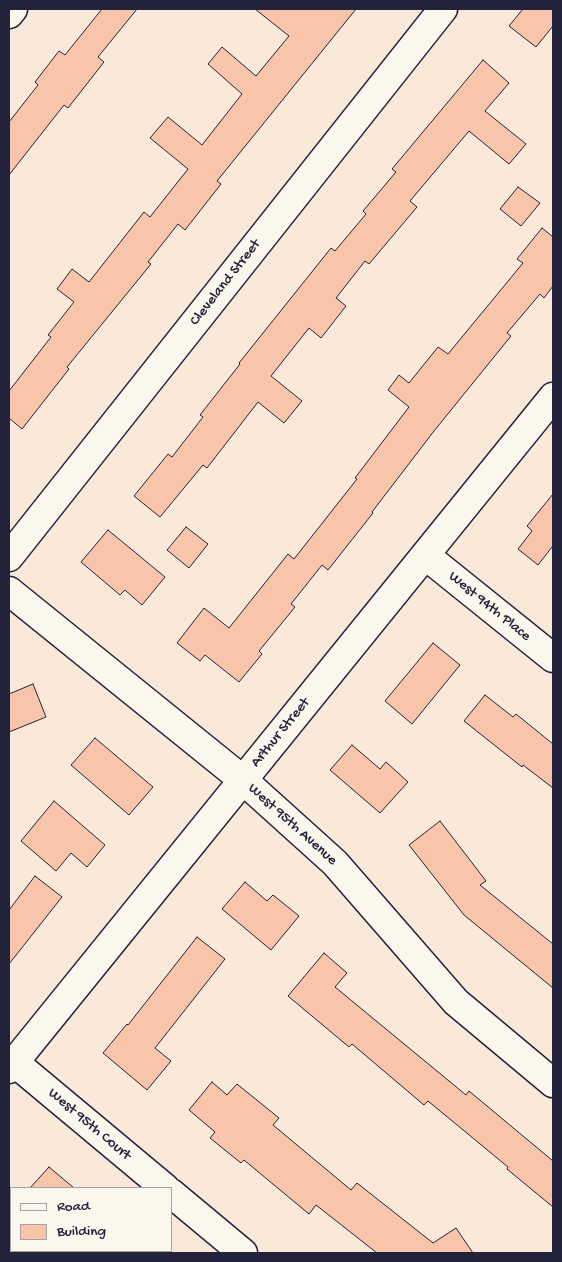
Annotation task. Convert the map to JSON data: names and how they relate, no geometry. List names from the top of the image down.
{
  "streets": {
    "street": [
      "Cleveland Street",
      "West 94th Place",
      "Arthur Street",
      "West 95th Avenue",
      "West 95th Court"
    ]
  },
  "crossings": [
    ["West 94th Place", "Arthur Street"],
    ["Arthur Street", "West 95th Avenue"],
    ["Arthur Street", "West 95th Court"]
  ],
  "legend": ["Road", "Building"]
}
